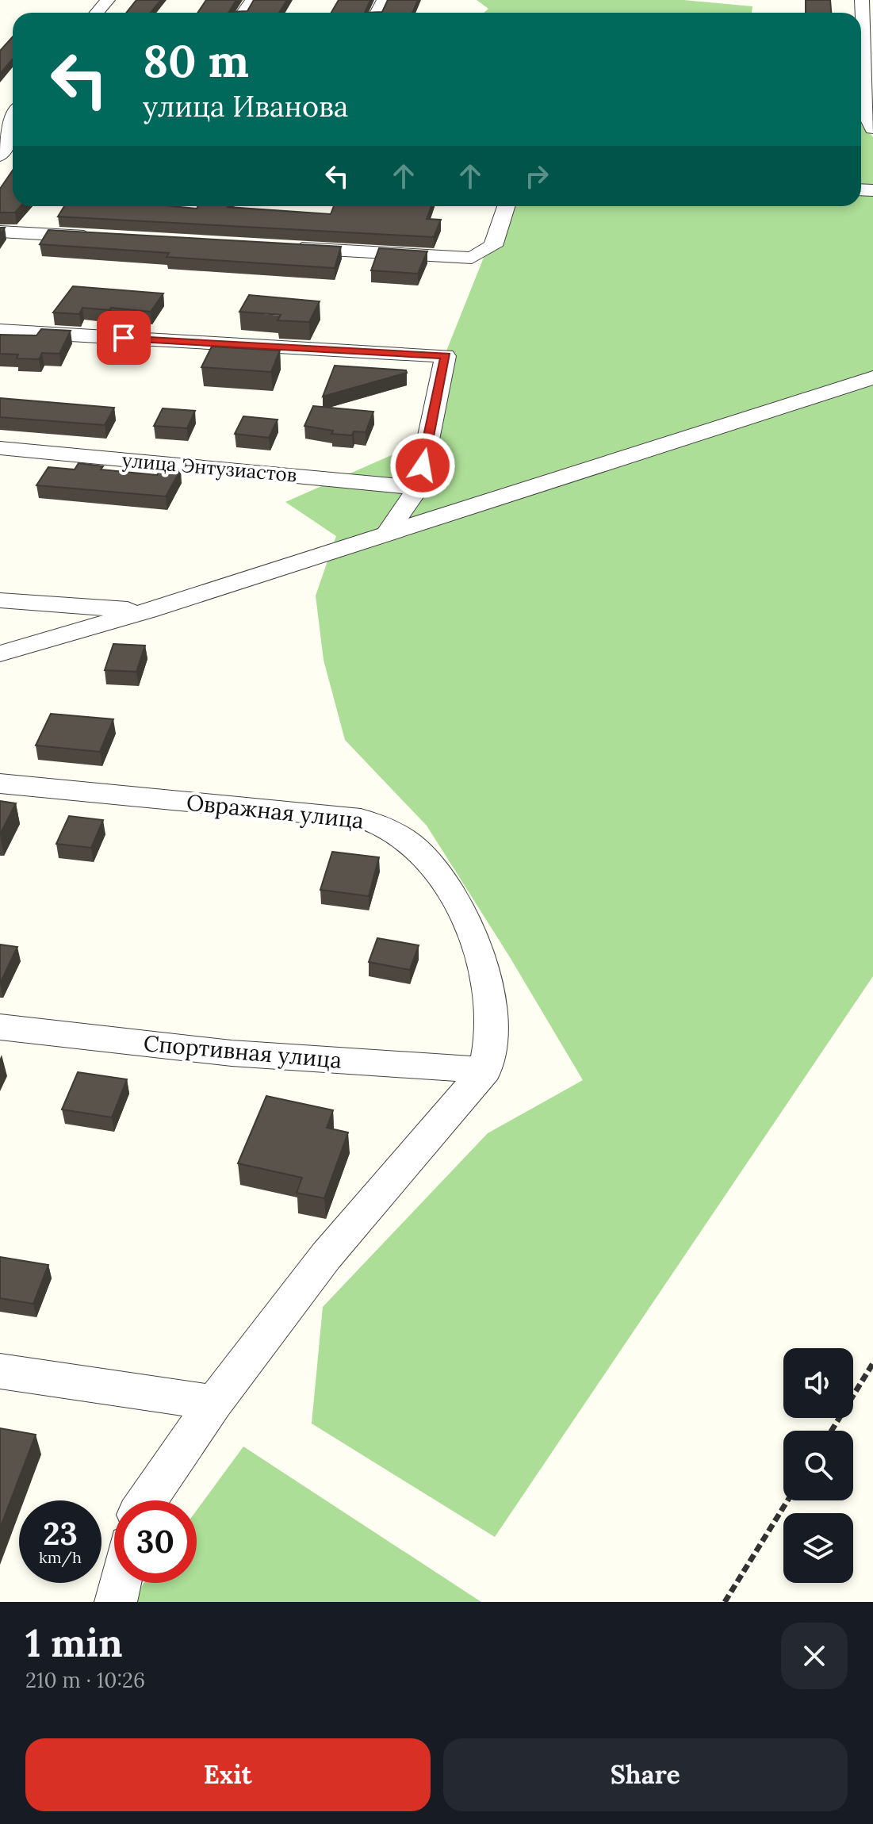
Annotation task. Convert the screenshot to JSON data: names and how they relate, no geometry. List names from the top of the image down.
{
  "streets": {
    "street": ["улица Энтузиастов", "Овражная улица", "Спортивная улица"]
  },
  "crossings": [
    ["Овражная улица", "Спортивная улица"]
  ],
  "page": {
    "turn": ["80 m", "улица Иванова"],
    "speed": "23 km/h",
    "limit": "30",
    "heading": ["1 min", "210 m · 10:26"],
    "buttons": ["Exit", "Share"]
  }
}
